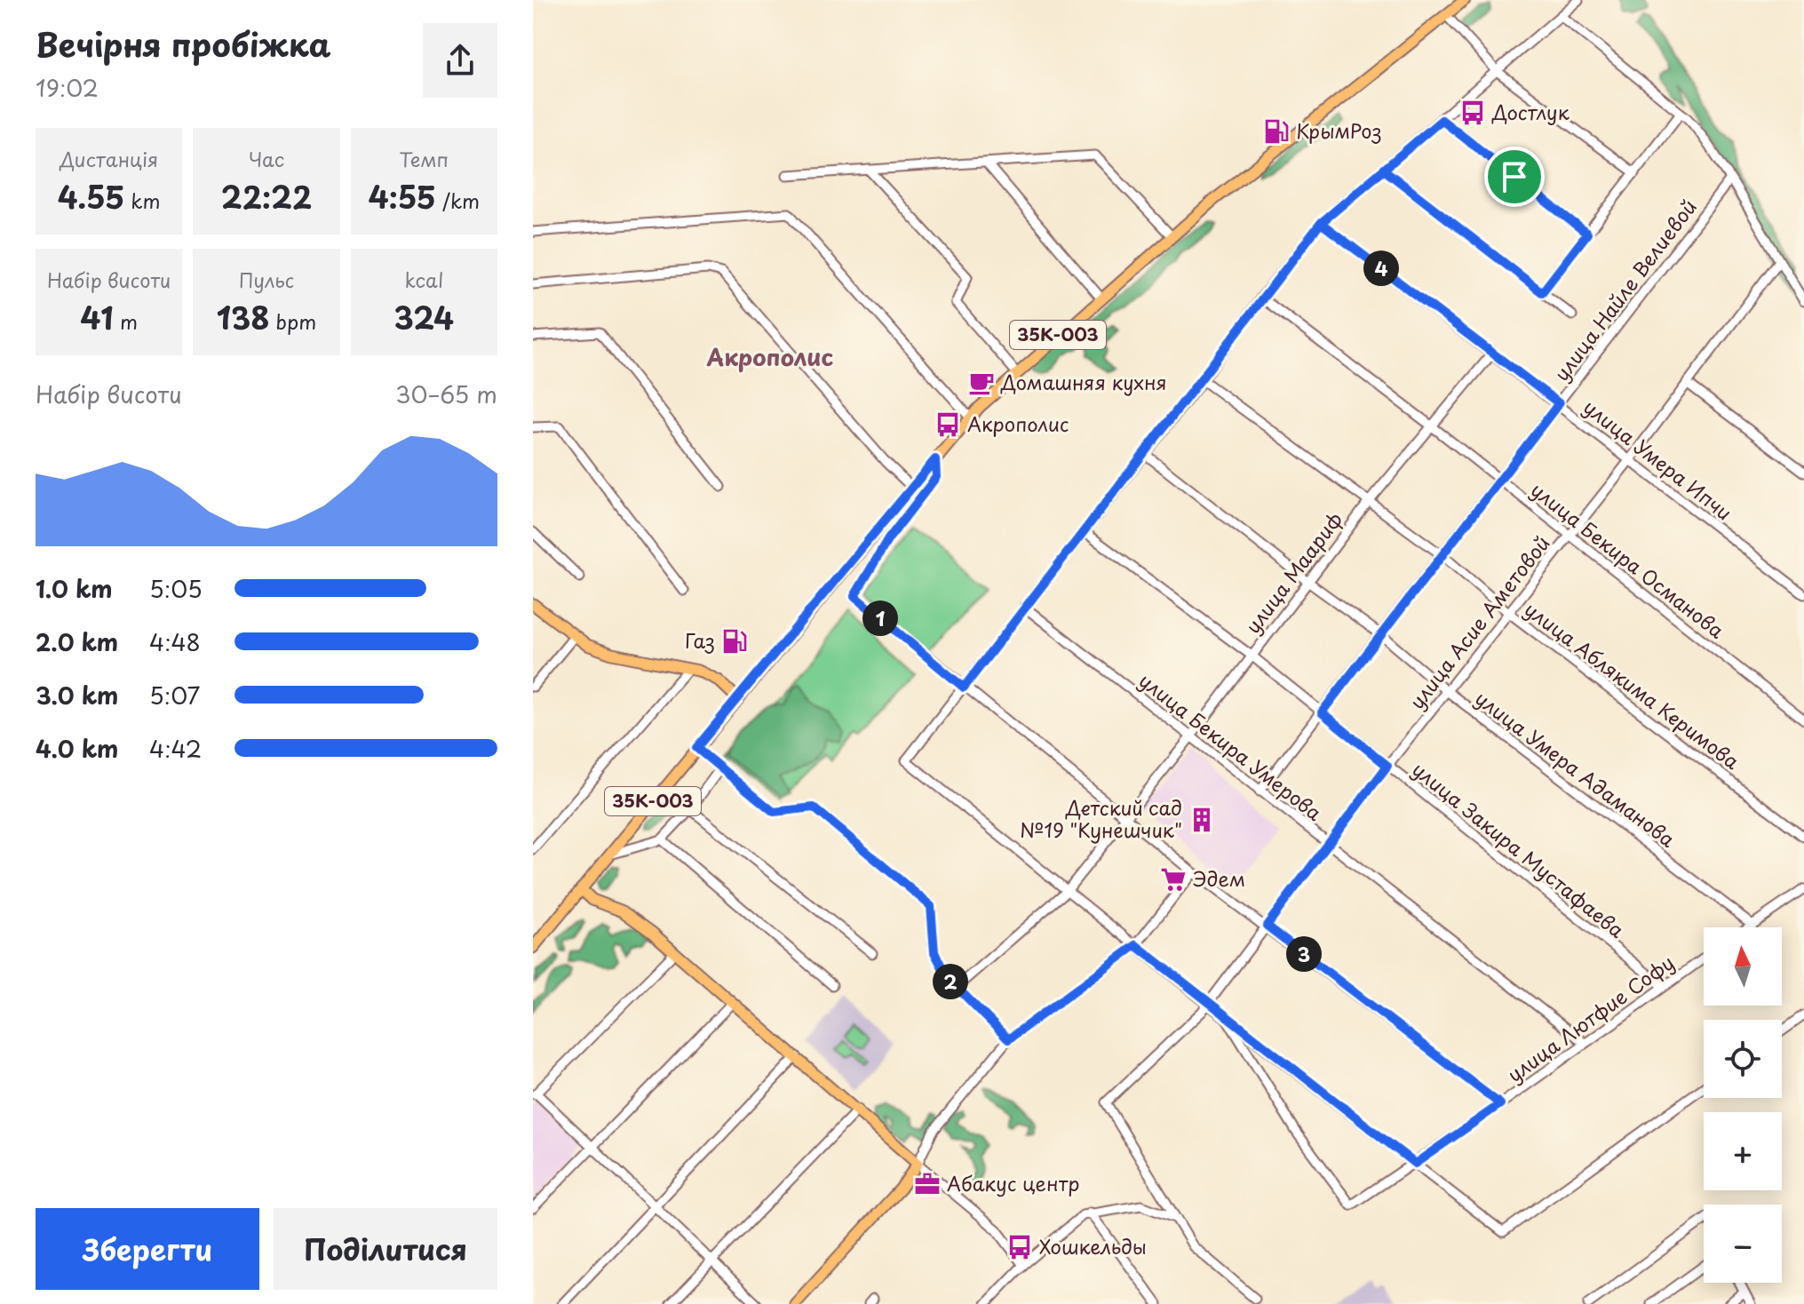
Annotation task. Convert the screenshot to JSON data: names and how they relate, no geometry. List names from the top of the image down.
{
  "streets": {
    "main road": ["35К-003"],
    "street": [
      "улица Найле Велиевой",
      "улица Умера Ипчи",
      "улица Бекира Османова",
      "улица Маариф",
      "улица Асие Аметовой",
      "улица Аблякима Керимова",
      "улица Бекира Умерова",
      "улица Умера Адаманова",
      "улица Закира Мустафаева",
      "улица Лютфие Софу"
    ]
  },
  "crossings": [
    ["улица Найле Велиевой", "улица Умера Ипчи"],
    ["улица Найле Велиевой", "улица Бекира Османова"],
    ["улица Найле Велиевой", "улица Аблякима Керимова"],
    ["улица Найле Велиевой", "улица Бекира Умерова"],
    ["улица Найле Велиевой", "улица Умера Адаманова"],
    ["улица Найле Велиевой", "улица Закира Мустафаева"],
    ["улица Умера Ипчи", "улица Маариф"],
    ["улица Умера Ипчи", "улица Асие Аметовой"],
    ["улица Бекира Османова", "улица Маариф"],
    ["улица Бекира Османова", "улица Асие Аметовой"],
    ["улица Маариф", "улица Аблякима Керимова"],
    ["улица Маариф", "улица Бекира Умерова"],
    ["улица Маариф", "улица Умера Адаманова"],
    ["улица Маариф", "улица Закира Мустафаева"],
    ["улица Асие Аметовой", "улица Аблякима Керимова"],
    ["улица Асие Аметовой", "улица Бекира Умерова"],
    ["улица Асие Аметовой", "улица Умера Адаманова"],
    ["улица Асие Аметовой", "улица Закира Мустафаева"],
    ["улица Бекира Умерова", "улица Лютфие Софу"],
    ["улица Закира Мустафаева", "улица Лютфие Софу"]
  ],
  "districts": ["Акрополис"],
  "places": {
    "bus stop": ["Достлук", "Акрополис", "Хошкельды"],
    "fuel station": ["КрымРоз", "Газ"],
    "cafe": ["Домашняя кухня"],
    "building": ["Детский сад №19 \"Кунешчик\""],
    "supermarket": ["Эдем"],
    "office": ["Абакус центр"]
  },
  "north": "top",
  "page": {
    "heading": ["Вечірня пробіжка", "19:02"],
    "stats": [
      ["Дистанція", "4.55 km"],
      ["Час", "22:22"],
      ["Темп", "4:55 /km"],
      ["Набір висоти", "41 m"],
      ["Пульс", "138 bpm"],
      ["kcal", "324"]
    ],
    "pins": [
      "4",
      "1",
      "3",
      "2"
    ],
    "chart": ["Набір висоти", "30–65 m"],
    "list": [
      {
        "name": "1.0 km",
        "note": "5:05"
      },
      {
        "name": "2.0 km",
        "note": "4:48"
      },
      {
        "name": "3.0 km",
        "note": "5:07"
      },
      {
        "name": "4.0 km",
        "note": "4:42"
      }
    ],
    "map_buttons": ["+", "−"],
    "buttons": ["Зберегти", "Поділитися"]
  }
}
